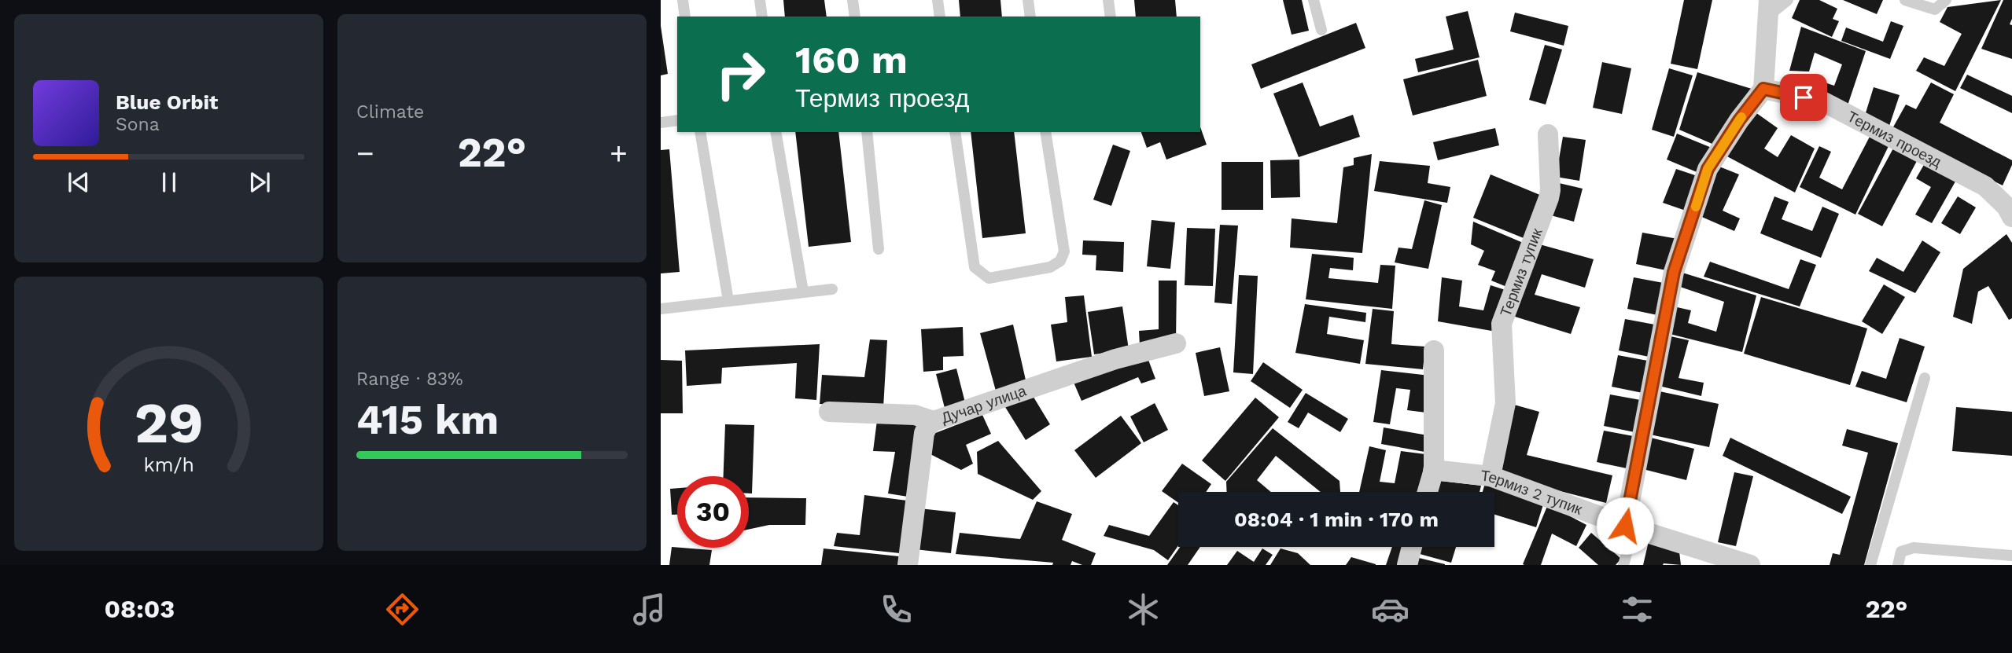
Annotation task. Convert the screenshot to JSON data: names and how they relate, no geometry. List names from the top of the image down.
{
  "streets": {
    "street": [
      "Термиз проезд",
      "Термиз тупик",
      "Дучар улица",
      "Термиз 2 тупик"
    ]
  },
  "crossings": [
    ["Термиз тупик", "Термиз 2 тупик"]
  ],
  "page": {
    "tile": [
      "Climate",
      ["Range · 83%", "415 km"]
    ],
    "turn": ["160 m", "Термиз проезд"],
    "song": ["Blue Orbit", "Sona"],
    "heat": ["−", "22°", "+"],
    "limit": "30",
    "trip": "08:04 · 1 min · 170 m",
    "tabs": ["08:03", "22°"],
    "gauge": ["29", "km/h"]
  }
}
